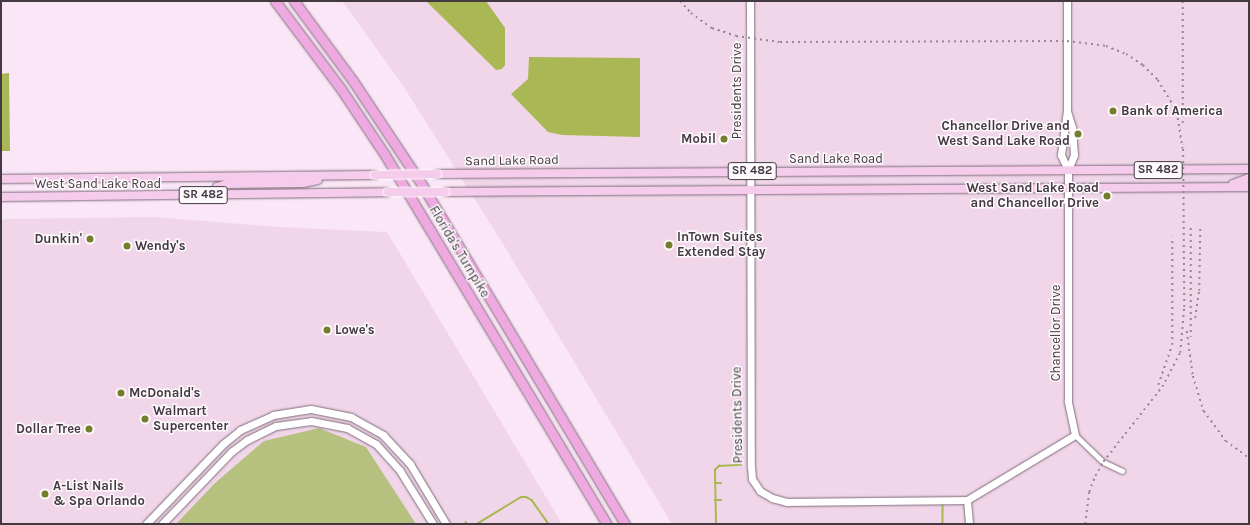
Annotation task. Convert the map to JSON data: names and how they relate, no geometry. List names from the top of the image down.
{
  "streets": {
    "highway": ["Florida's Turnpike"],
    "main road": ["Sand Lake Road", "SR 482", "West Sand Lake Road"],
    "street": ["Presidents Drive", "Chancellor Drive"]
  },
  "crossings": [
    ["Presidents Drive", "Sand Lake Road"],
    ["Presidents Drive", "SR 482"],
    ["Presidents Drive", "West Sand Lake Road"],
    ["Sand Lake Road", "West Sand Lake Road"],
    ["Sand Lake Road", "Chancellor Drive"],
    ["SR 482", "West Sand Lake Road"],
    ["SR 482", "Chancellor Drive"]
  ],
  "places": [
    "Bank of America",
    "Chancellor Drive and West Sand Lake Road",
    "Mobil",
    "West Sand Lake Road and Chancellor Drive",
    "Dunkin'",
    "InTown Suites Extended Stay",
    "Wendy's",
    "Lowe's",
    "McDonald's",
    "Walmart Supercenter",
    "Dollar Tree",
    "A-List Nails & Spa Orlando"
  ]
}
